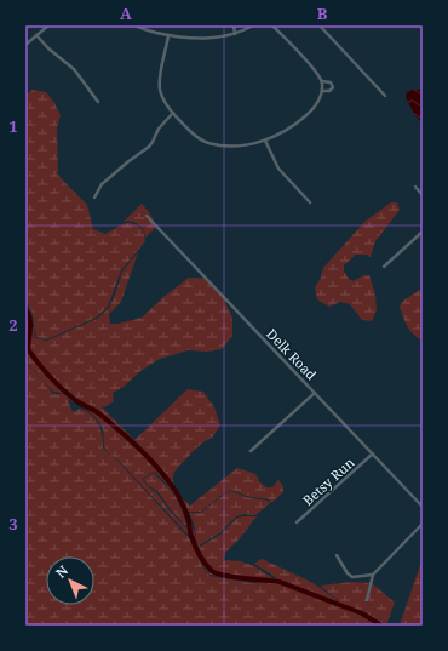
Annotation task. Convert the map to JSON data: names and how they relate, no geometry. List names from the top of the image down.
{
  "streets": {
    "street": ["Delk Road", "Betsy Run"]
  },
  "crossings": [
    ["Delk Road", "Betsy Run"]
  ],
  "north": "top left",
  "grid": {
    "columns": ["A", "B"],
    "rows": ["1", "2", "3"]
  }
}
